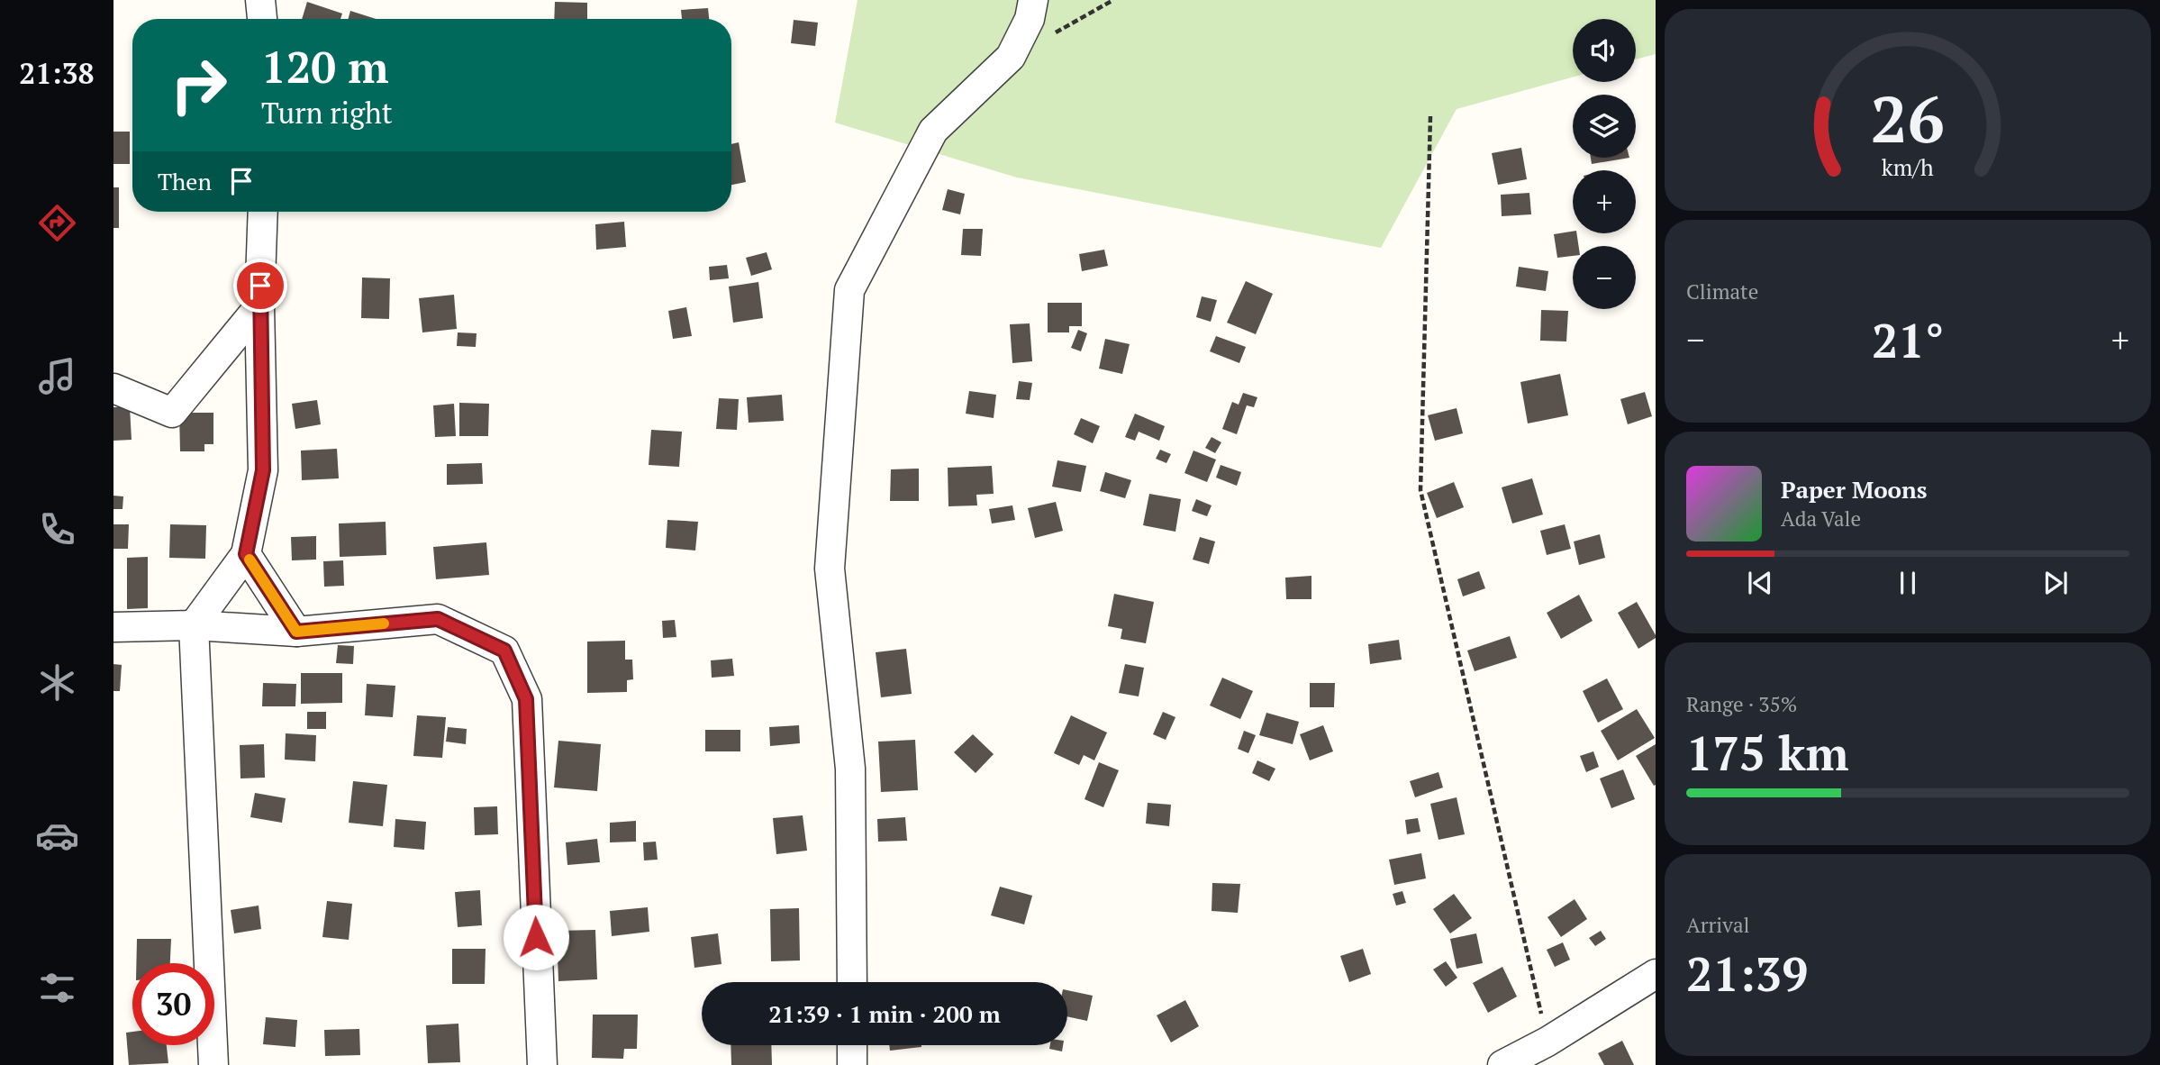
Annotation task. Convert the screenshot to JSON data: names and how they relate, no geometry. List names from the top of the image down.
{
  "page": {
    "tabs": "21:38",
    "map_buttons": ["+", "−"],
    "turn": ["120 m", "Turn right"],
    "then": "Then",
    "tile": [
      "Climate",
      ["Range · 35%", "175 km"],
      ["Arrival", "21:39"]
    ],
    "heat": ["−", "21°", "+"],
    "song": ["Paper Moons", "Ada Vale"],
    "limit": "30",
    "trip": "21:39 · 1 min · 200 m",
    "gauge": ["26", "km/h"]
  }
}
